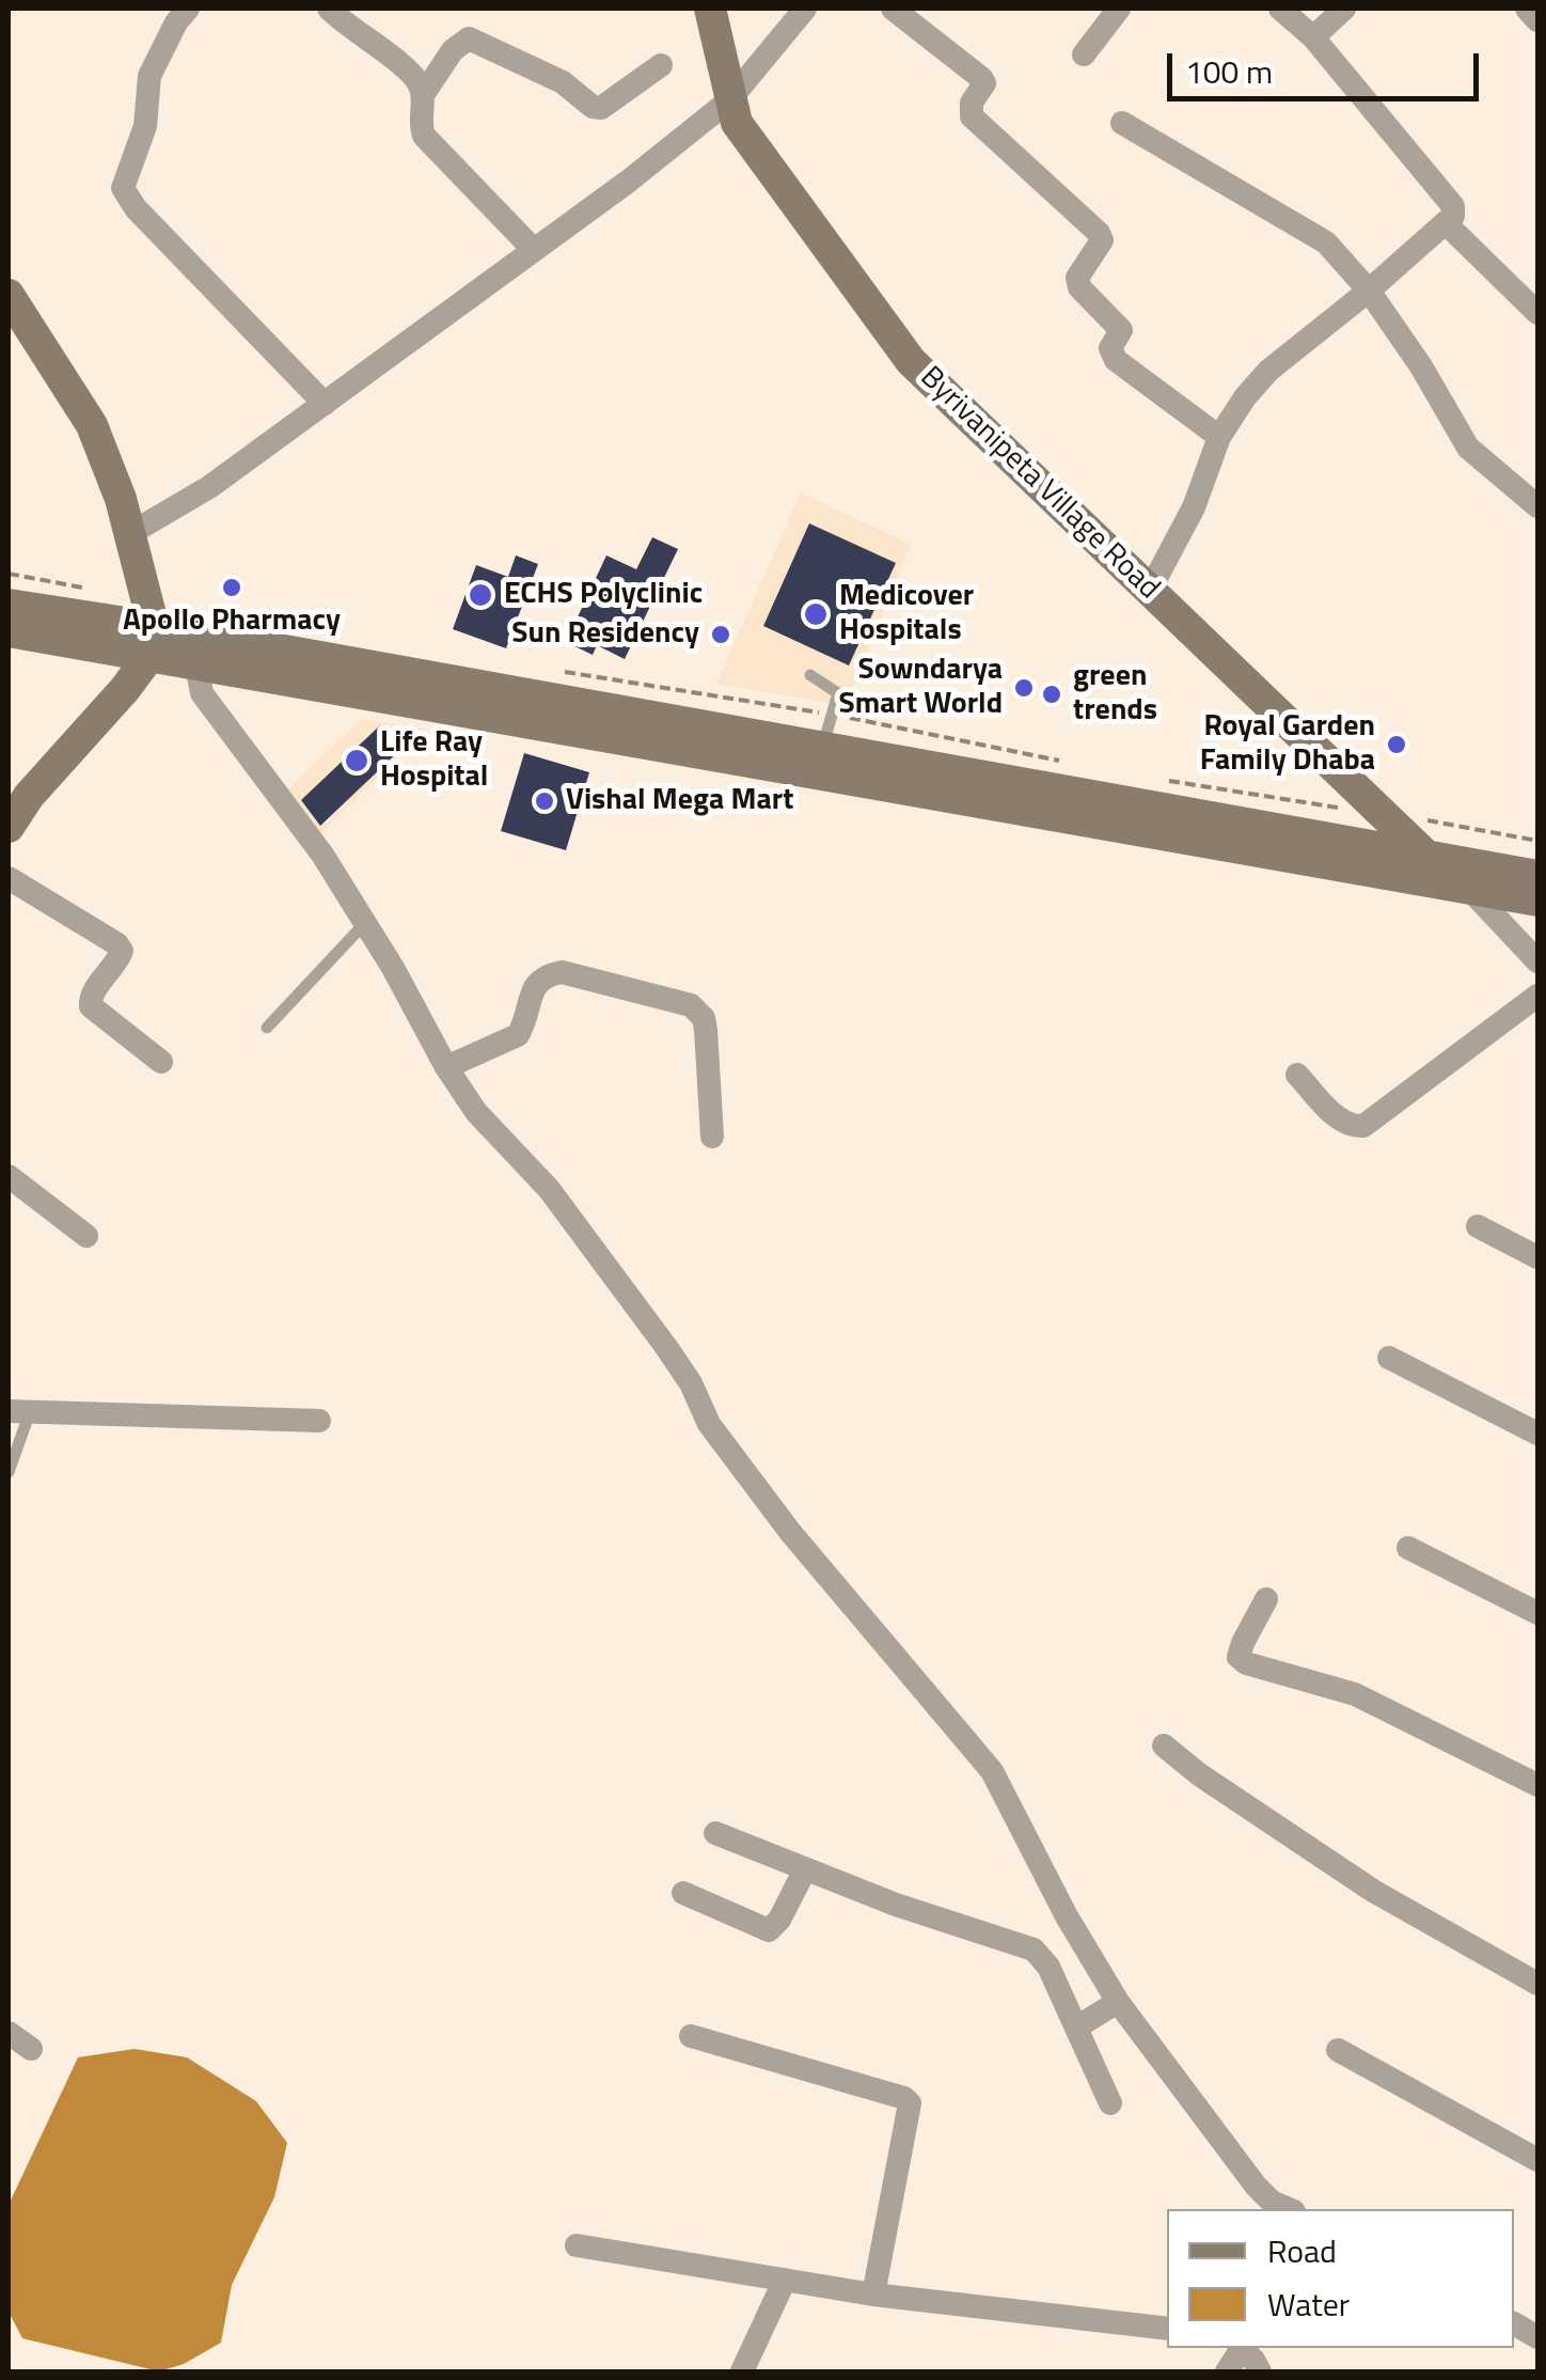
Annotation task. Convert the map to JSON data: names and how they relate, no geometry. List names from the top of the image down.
{
  "streets": {
    "main road": ["Byrivanipeta Village Road"]
  },
  "places": [
    "Apollo Pharmacy",
    "ECHS Polyclinic",
    "Medicover Hospitals",
    "Sun Residency",
    "Sowndarya Smart World",
    "green trends",
    "Royal Garden Family Dhaba",
    "Life Ray Hospital",
    "Vishal Mega Mart"
  ],
  "legend": ["Road", "Water"],
  "scale_bar": "100 m"
}
